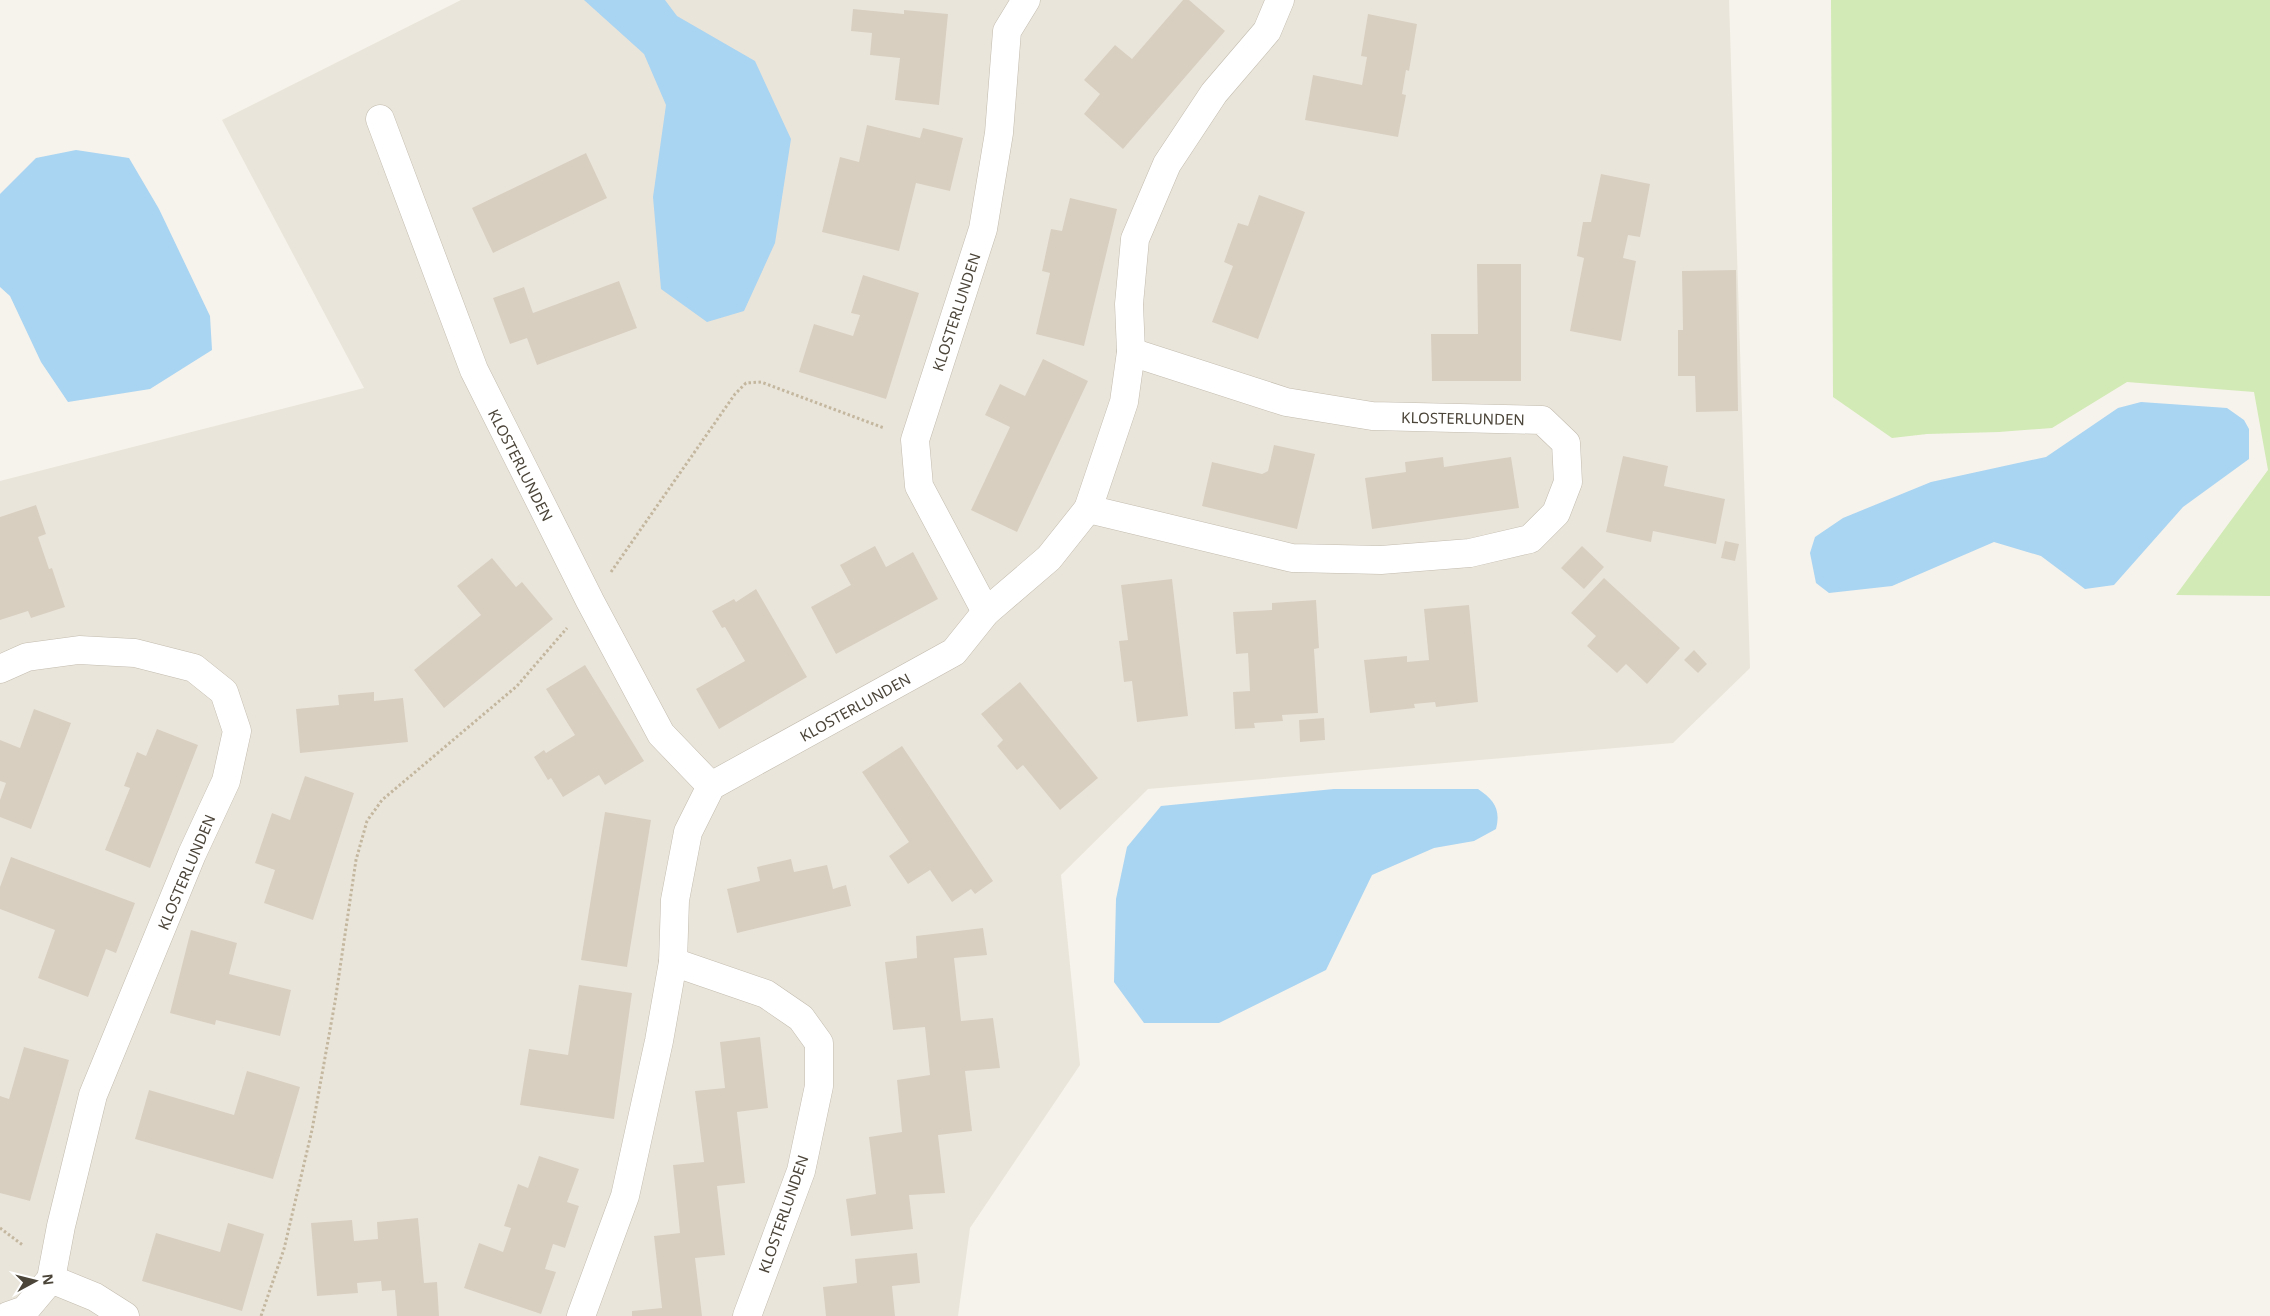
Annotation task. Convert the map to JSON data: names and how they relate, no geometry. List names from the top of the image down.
{
  "streets": {
    "street": ["KLOSTERLUNDEN"]
  },
  "north": "right"
}
